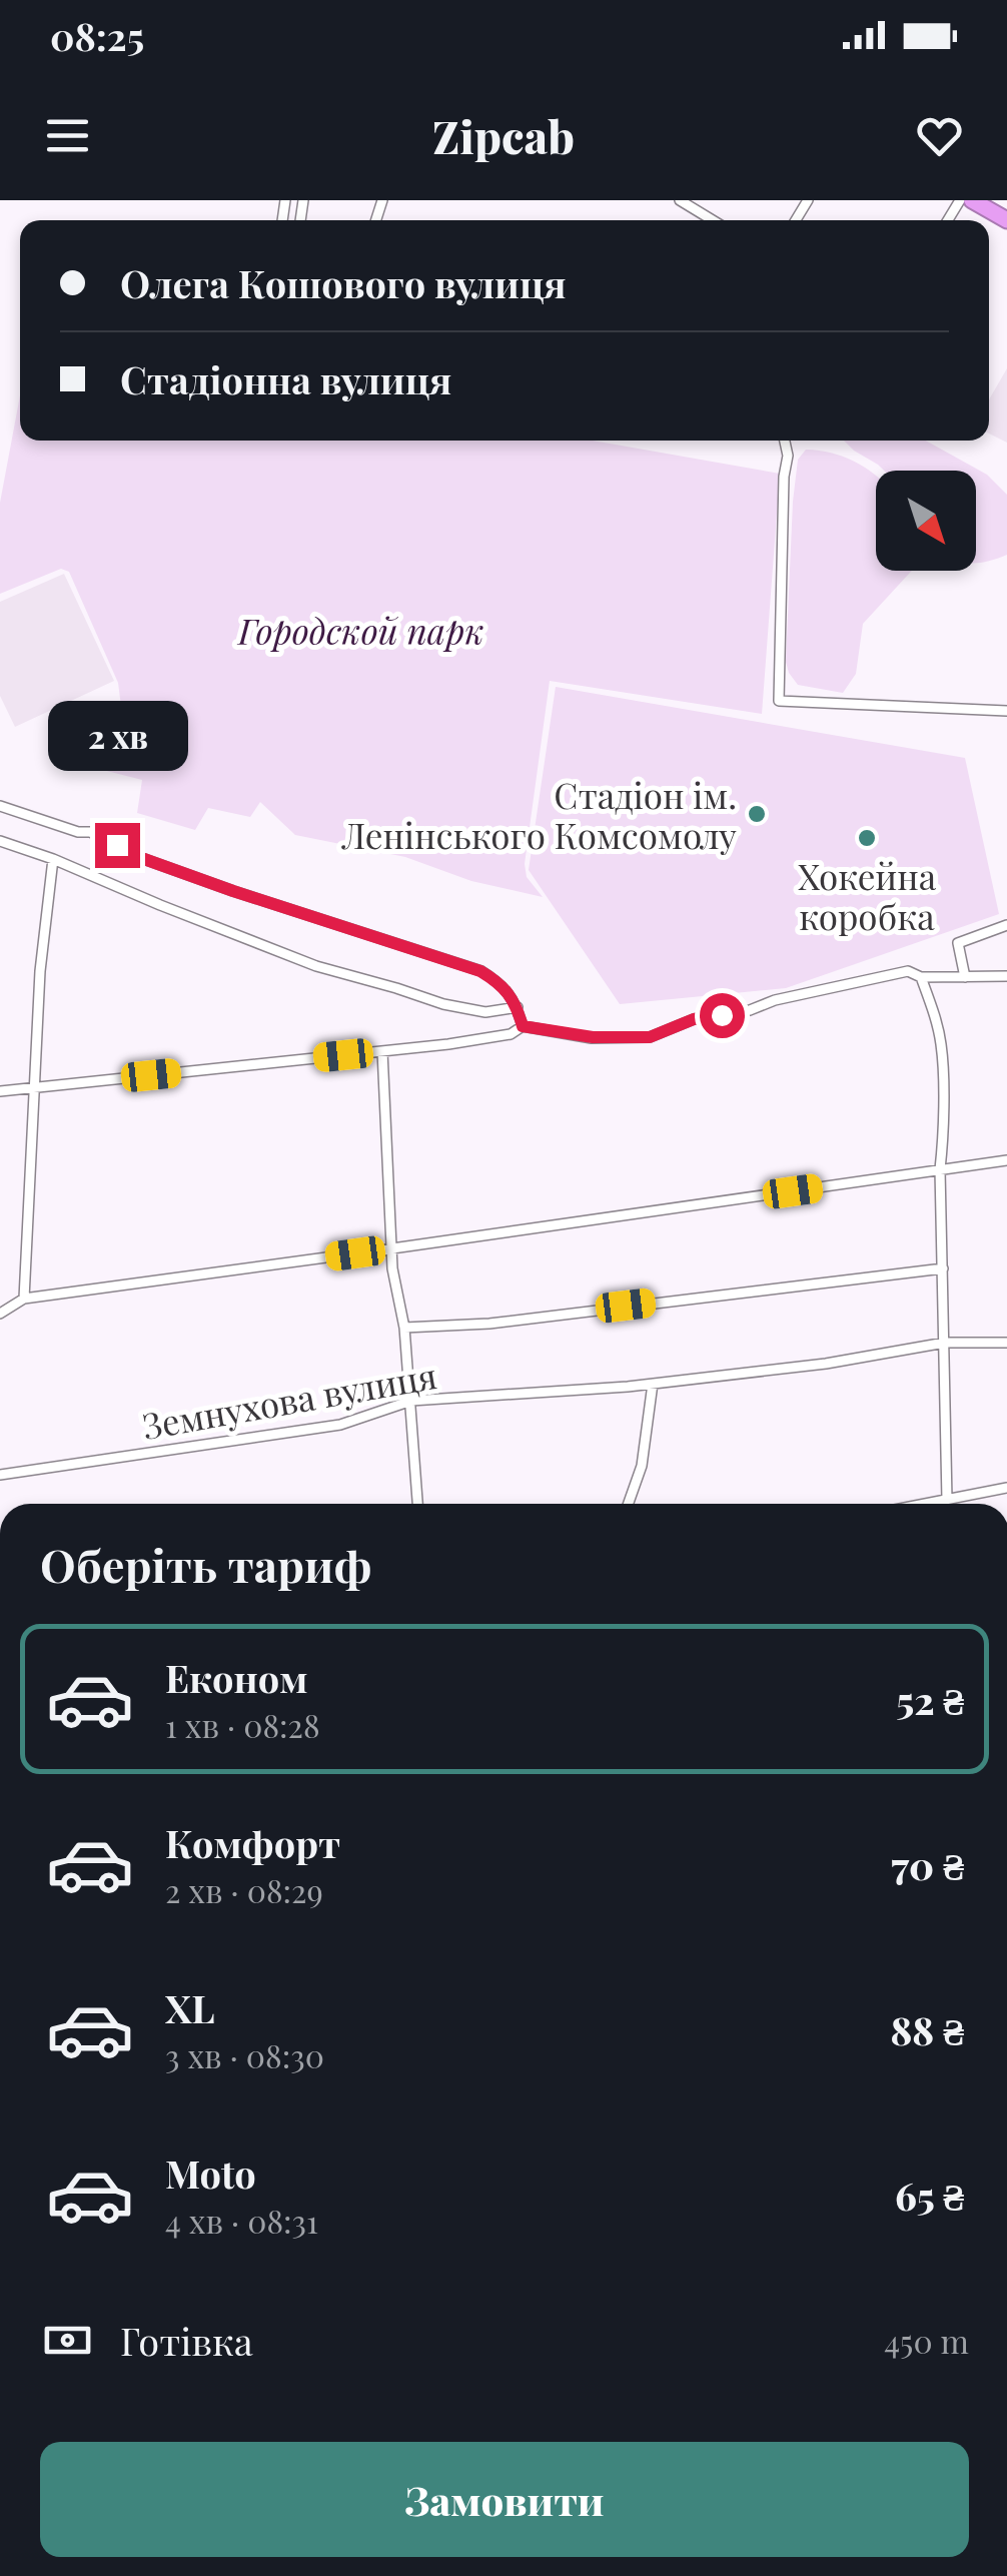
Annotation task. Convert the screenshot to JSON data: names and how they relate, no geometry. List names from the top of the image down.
{
  "streets": {
    "street": ["Земнухова вулиця"]
  },
  "parks": ["Городской парк"],
  "places": ["Стадіон ім. Ленінського Комсомолу", "Хокейна коробка"],
  "north": "bottom right",
  "page": {
    "status": "08:25",
    "header": "Zipcab",
    "banner": ["Олега Кошового вулиця", "Стадіонна вулиця"],
    "bubble": "2 хв",
    "heading": "Оберіть тариф",
    "list": [
      {
        "name": "Економ",
        "note": "1 хв · 08:28",
        "value": "52 ₴"
      },
      {
        "name": "Комфорт",
        "note": "2 хв · 08:29",
        "value": "70 ₴"
      },
      {
        "name": "XL",
        "note": "3 хв · 08:30",
        "value": "88 ₴"
      },
      {
        "name": "Moto",
        "note": "4 хв · 08:31",
        "value": "65 ₴"
      }
    ],
    "pay": ["Готівка", "450 m"],
    "buttons": "Замовити"
  }
}
